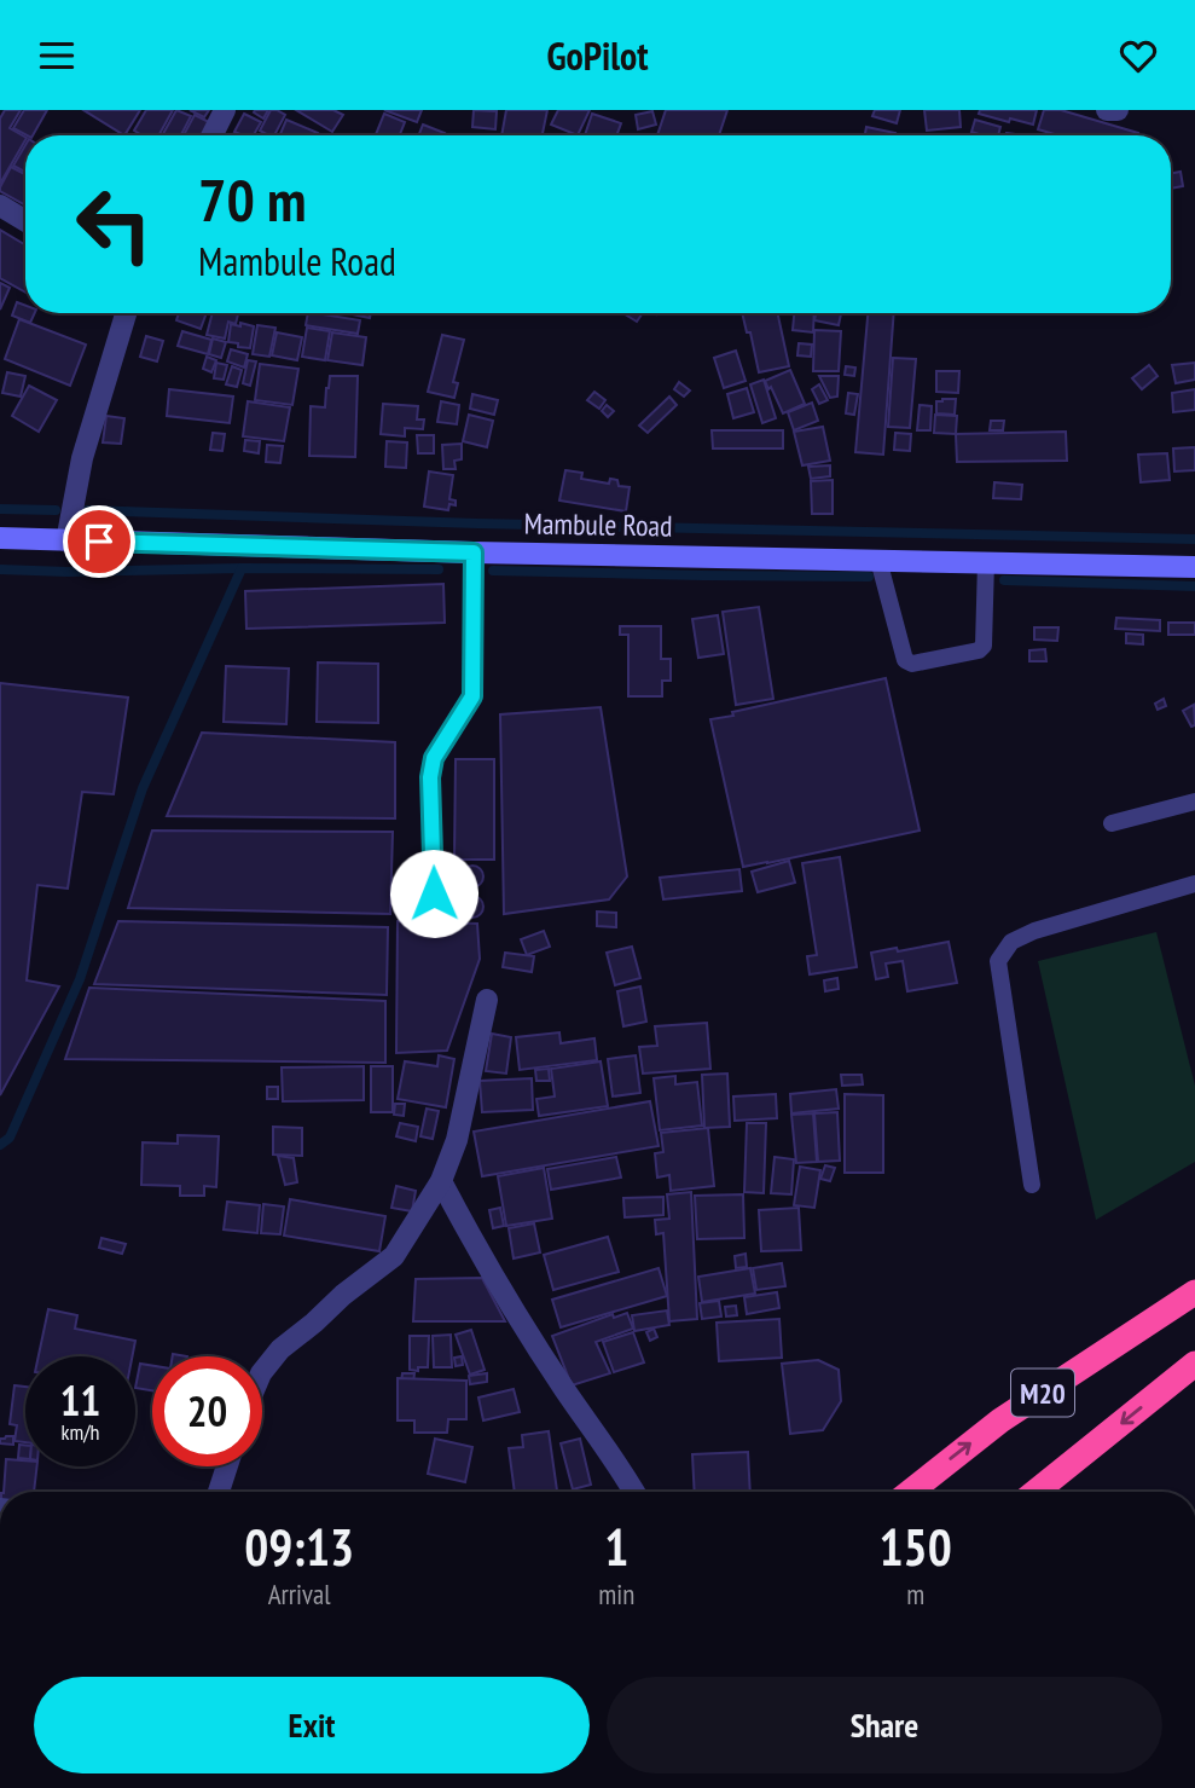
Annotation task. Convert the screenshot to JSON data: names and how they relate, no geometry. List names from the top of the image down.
{
  "streets": {
    "highway": ["M20"],
    "street": ["Mambule Road"]
  },
  "page": {
    "header": "GoPilot",
    "turn": ["70 m", "Mambule Road"],
    "speed": "11 km/h",
    "limit": "20",
    "eta": [
      "09:13",
      "Arrival",
      "1",
      "min",
      "150",
      "m"
    ],
    "buttons": ["Exit", "Share"]
  }
}
